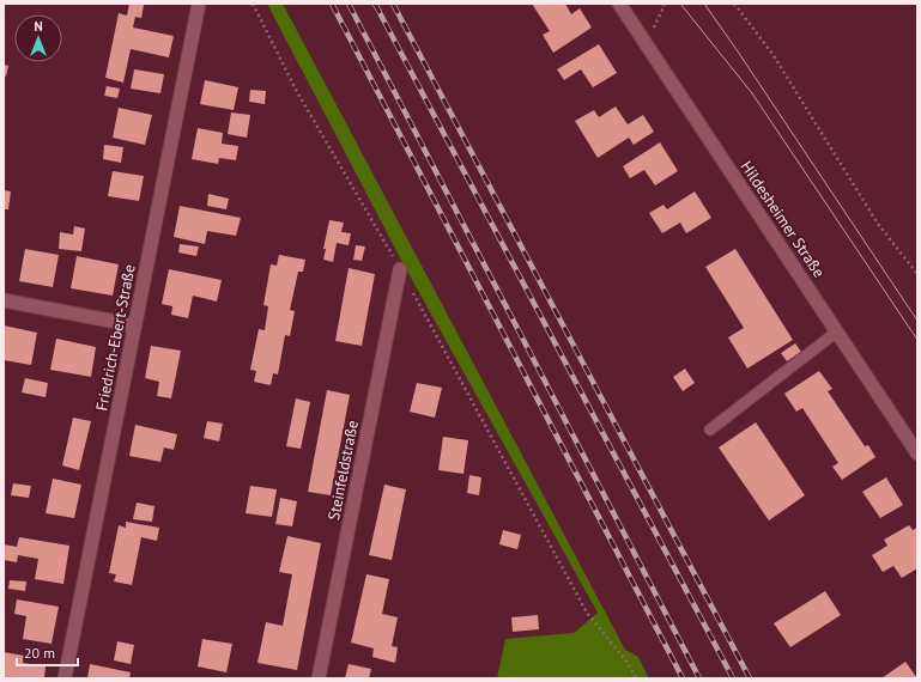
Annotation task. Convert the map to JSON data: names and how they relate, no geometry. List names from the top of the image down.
{
  "streets": {
    "street": ["Hildesheimer Straße", "Friedrich-Ebert-Straße", "Steinfeldstraße"]
  },
  "scale_bar": "20 m",
  "north": "top"
}
